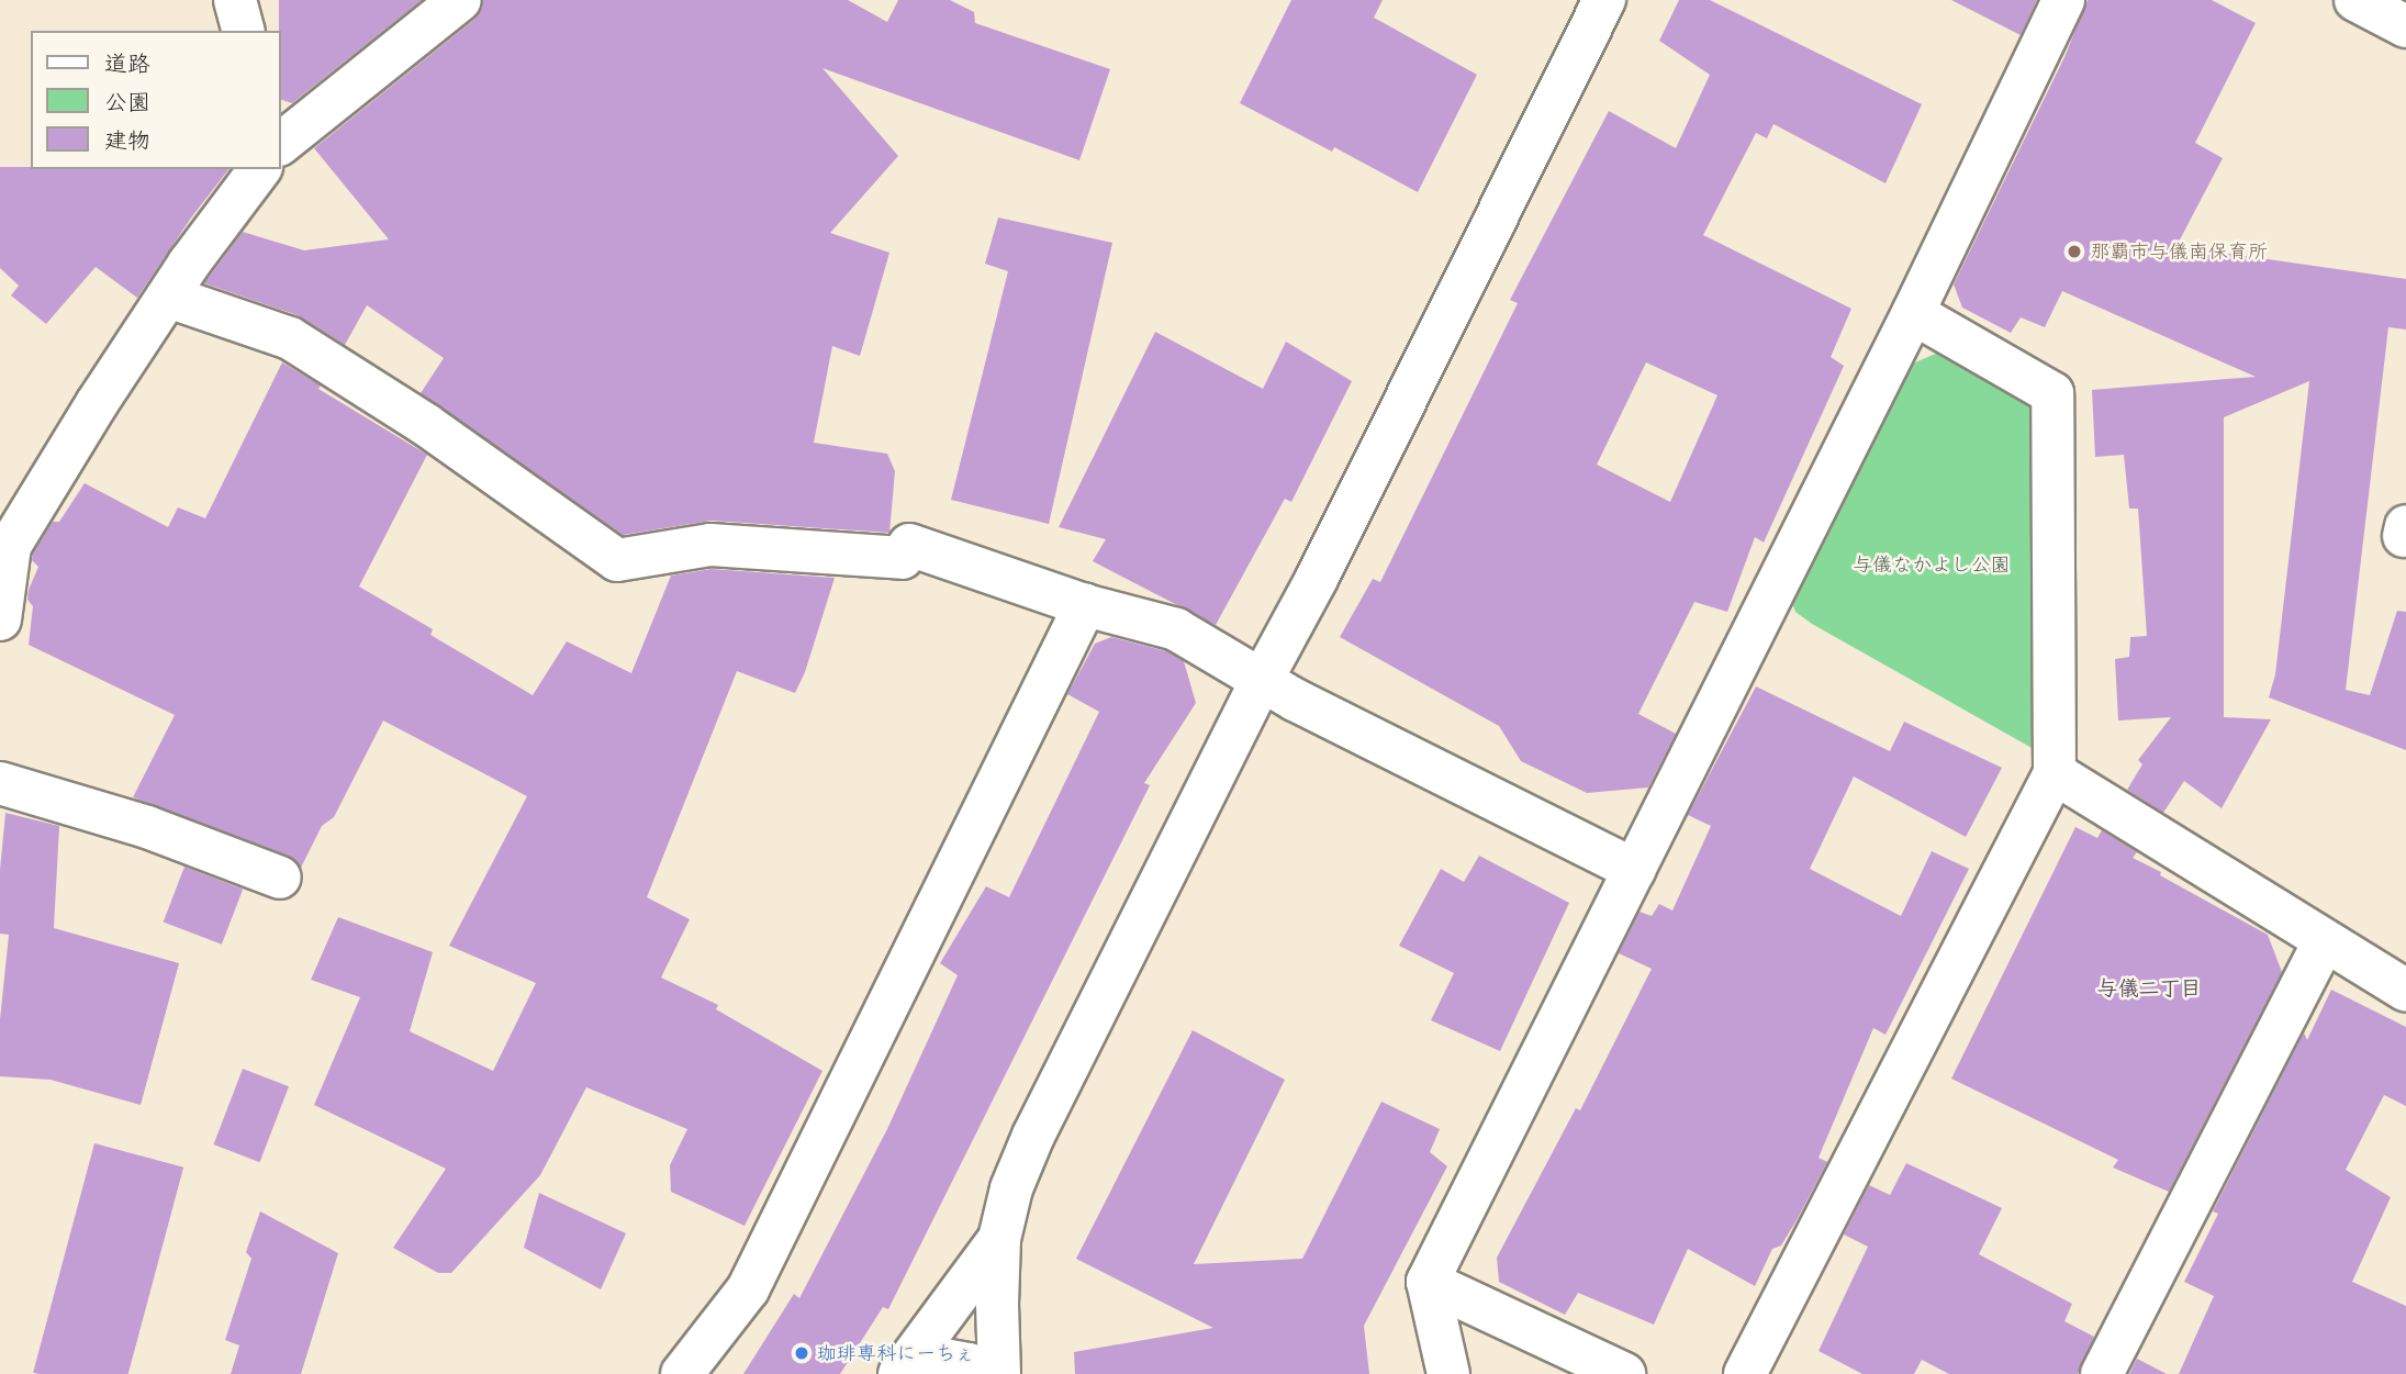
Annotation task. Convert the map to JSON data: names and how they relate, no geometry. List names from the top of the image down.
{
  "districts": ["与儀二丁目"],
  "parks": ["与儀なかよし公園"],
  "places": ["那覇市与儀南保育所", "珈琲専科にーちぇ"],
  "legend": ["道路", "公園", "建物"]
}
